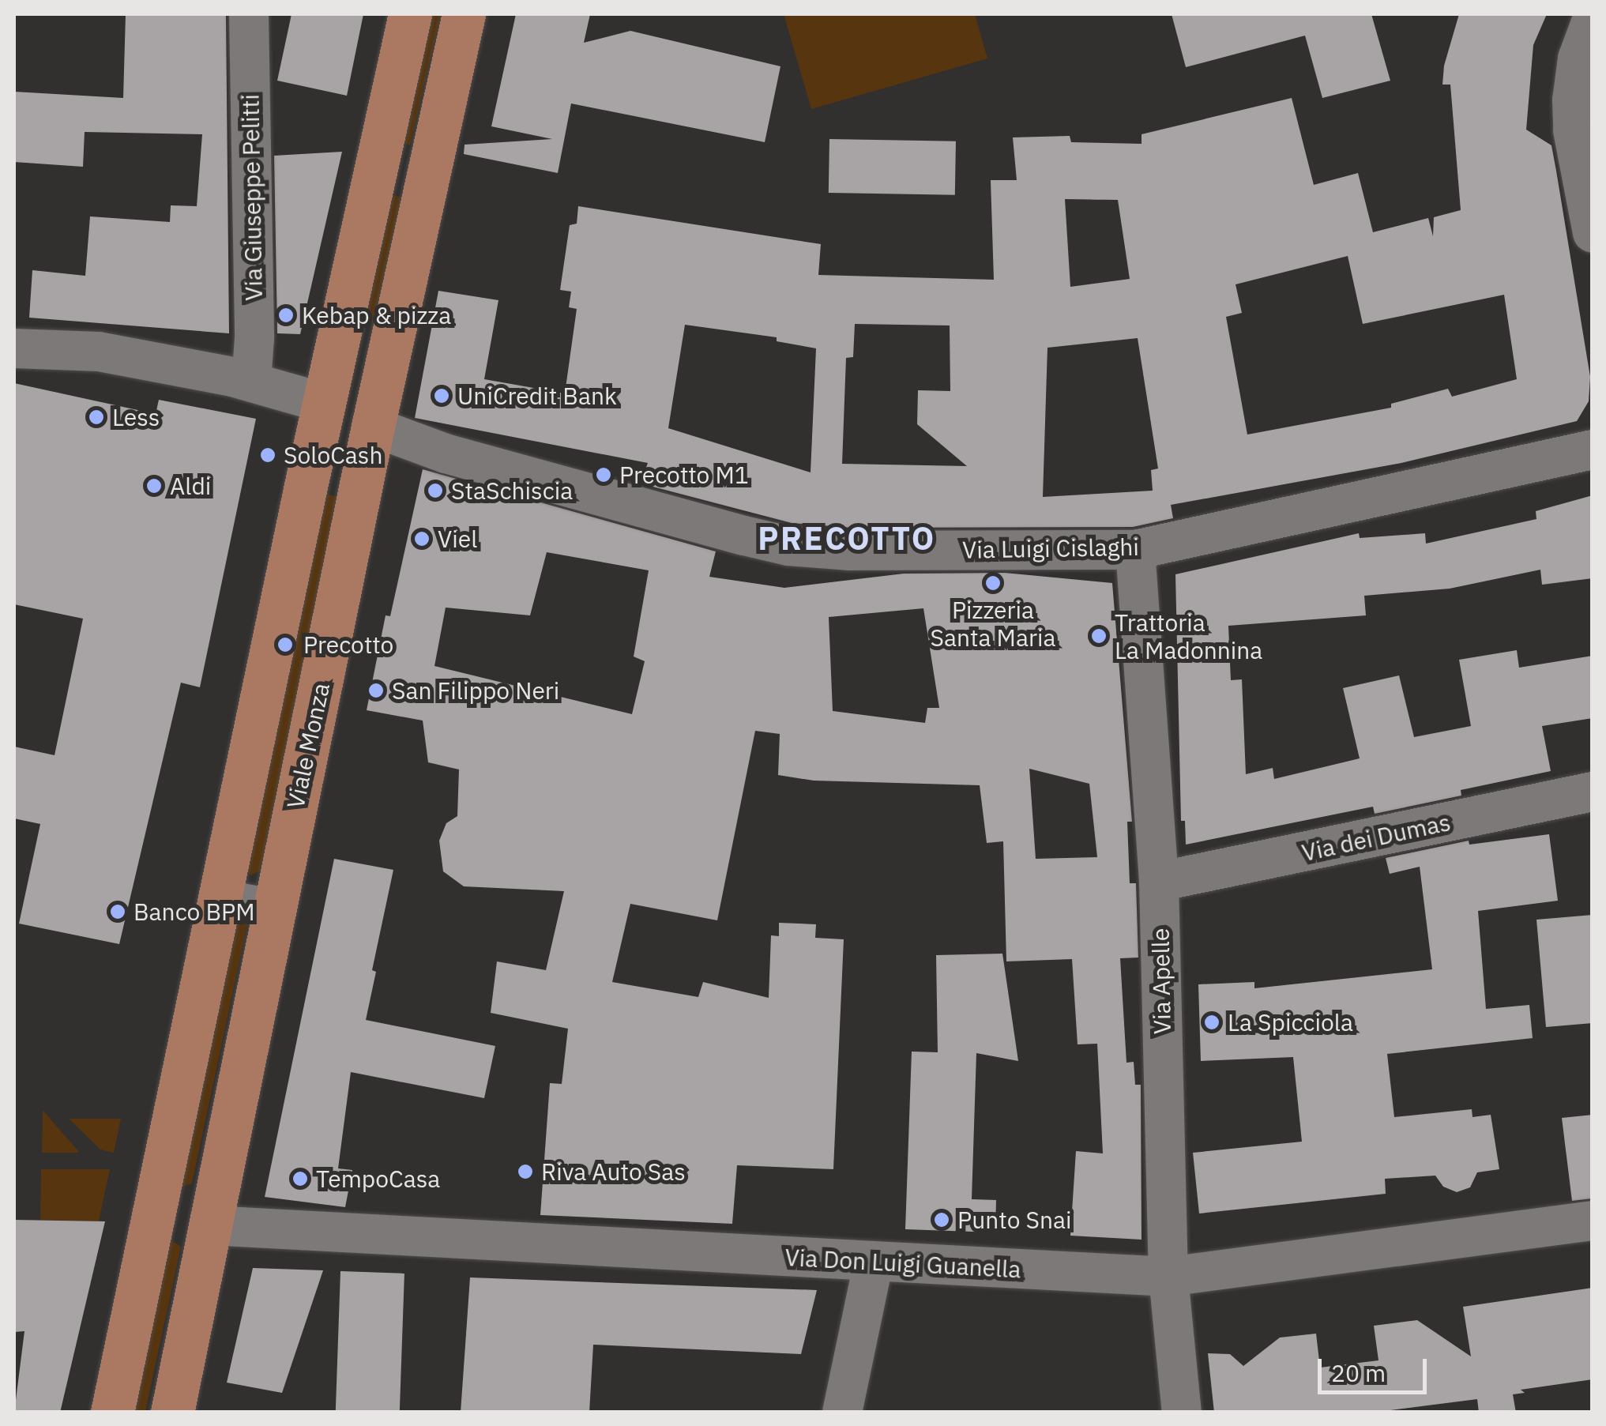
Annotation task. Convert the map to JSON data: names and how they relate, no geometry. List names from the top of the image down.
{
  "streets": {
    "main road": ["Viale Monza"],
    "street": [
      "Via Giuseppe Pelitti",
      "Via Luigi Cislaghi",
      "Via dei Dumas",
      "Via Apelle",
      "Via Don Luigi Guanella"
    ]
  },
  "crossings": [
    ["Via Luigi Cislaghi", "Viale Monza"],
    ["Via Luigi Cislaghi", "Via Apelle"],
    ["Viale Monza", "Via Don Luigi Guanella"],
    ["Via dei Dumas", "Via Apelle"],
    ["Via Apelle", "Via Don Luigi Guanella"]
  ],
  "districts": ["PRECOTTO"],
  "places": [
    "Kebap & pizza",
    "UniCredit Bank",
    "Less",
    "SoloCash",
    "Precotto M1",
    "Aldi",
    "StaSchiscia",
    "Viel",
    "Pizzeria Santa Maria",
    "Trattoria La Madonnina",
    "Precotto",
    "San Filippo Neri",
    "Banco BPM",
    "La Spicciola",
    "Riva Auto Sas",
    "TempoCasa",
    "Punto Snai"
  ],
  "scale_bar": "20 m"
}
